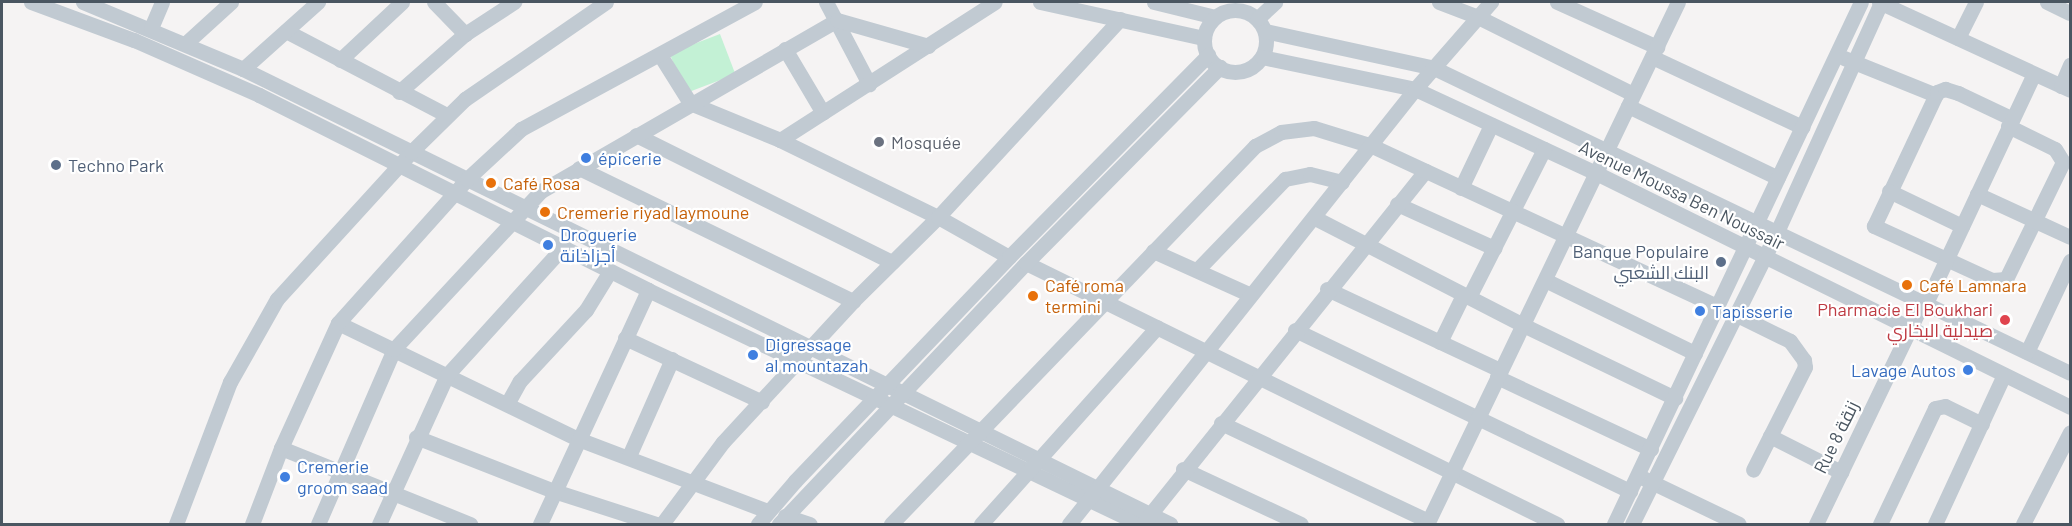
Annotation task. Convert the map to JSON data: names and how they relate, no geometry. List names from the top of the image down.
{
  "streets": {
    "street": ["Avenue Moussa Ben Noussair", "Rue 8 زنقة"]
  },
  "crossings": [
    ["Avenue Moussa Ben Noussair", "Rue 8 زنقة"]
  ],
  "places": [
    "Mosquée",
    "épicerie",
    "Techno Park",
    "Café Rosa",
    "Cremerie riyad laymoune",
    "Droguerie أجزاخانة",
    "Banque Populaire البنك الشعبي",
    "Café Lamnara",
    "Café roma termini",
    "Tapisserie",
    "Pharmacie El Boukhari صيدلية البخاري",
    "Digressage al mountazah",
    "Lavage Autos",
    "Cremerie groom saad"
  ]
}
